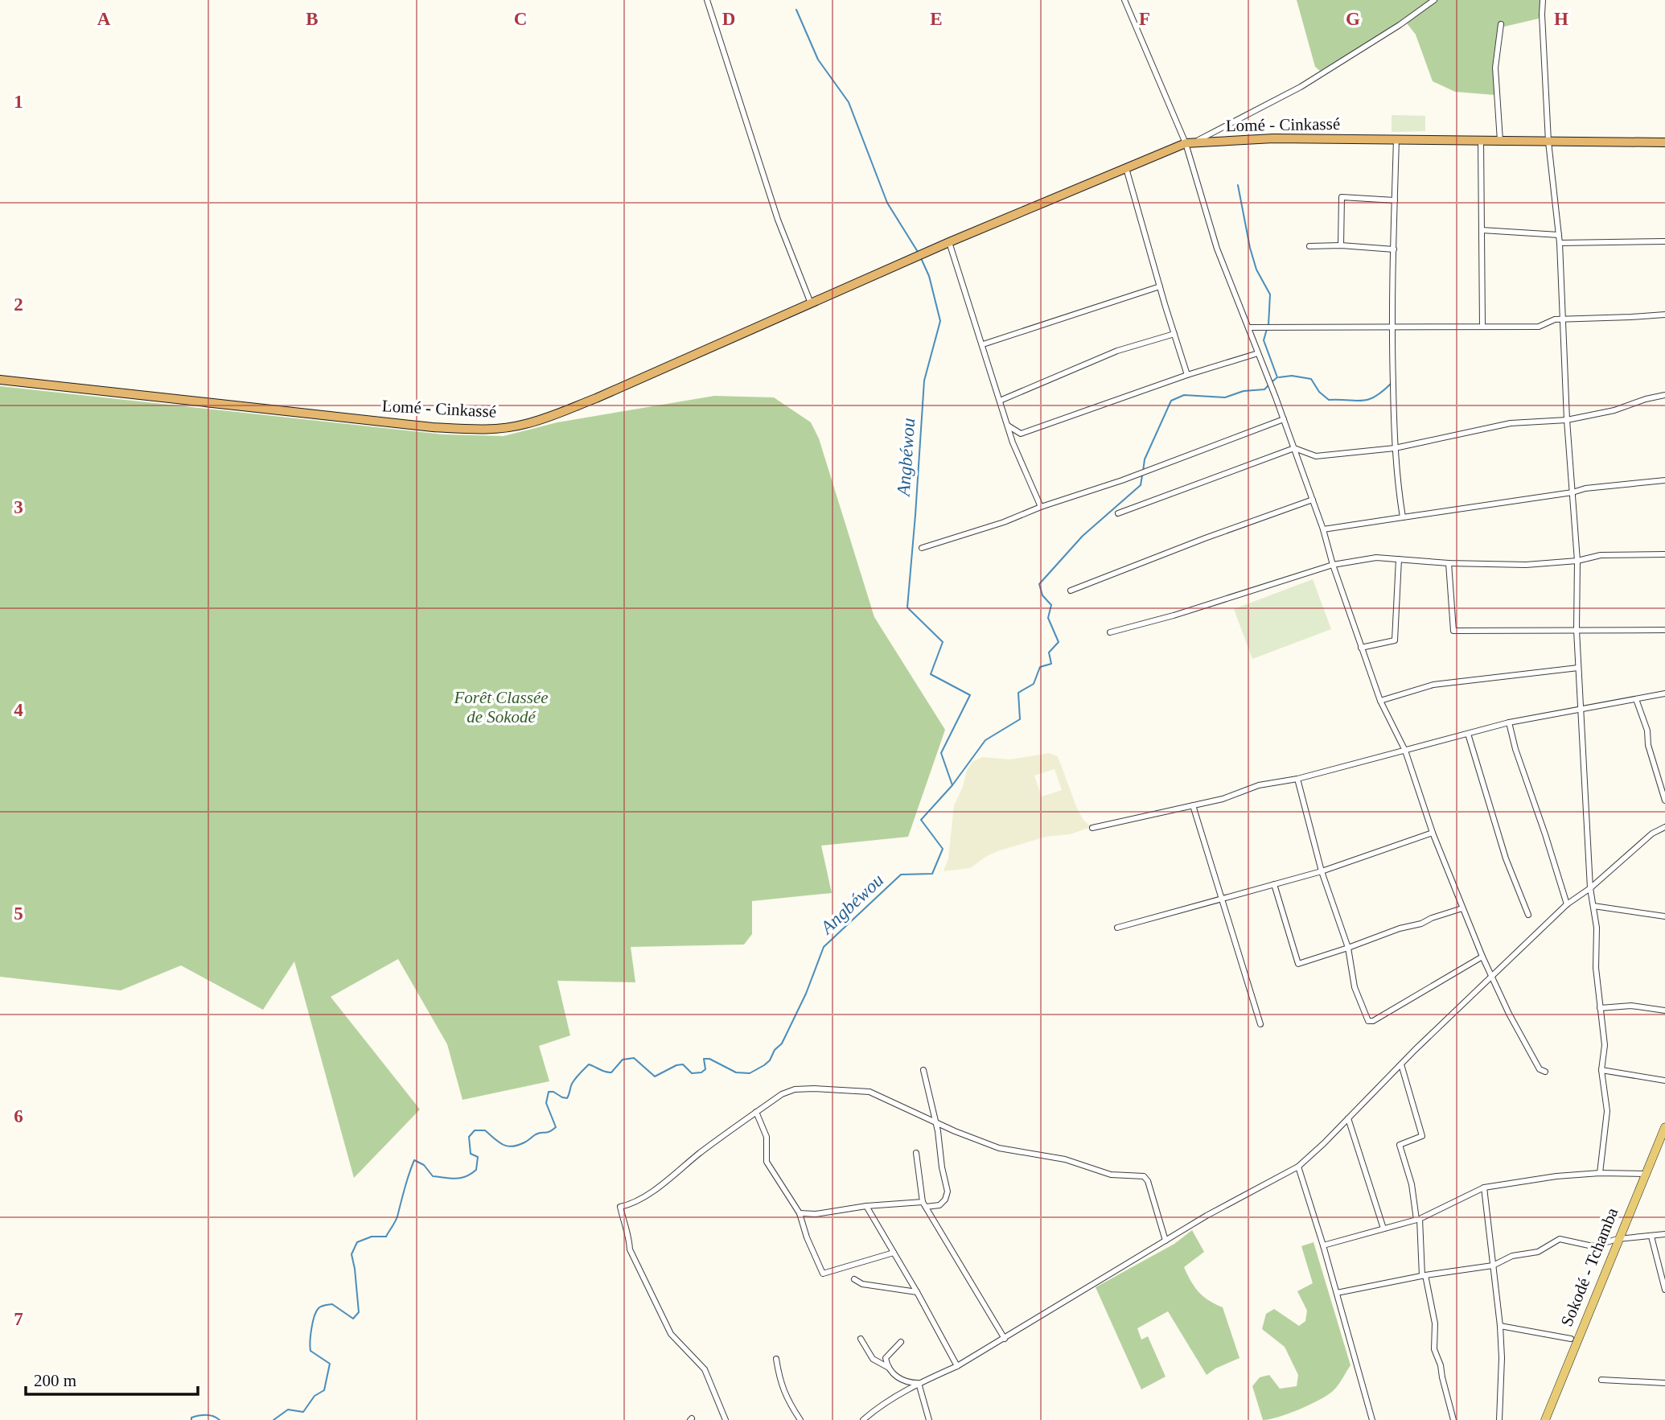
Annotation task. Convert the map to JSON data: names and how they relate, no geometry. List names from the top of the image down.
{
  "streets": {
    "highway": ["Lomé - Cinkassé"],
    "main road": ["Sokodé - Tchamba"]
  },
  "water": ["Angbéwou"],
  "parks": ["Forêt Classée de Sokodé"],
  "scale_bar": "200 m",
  "grid": {
    "columns": [
      "A",
      "B",
      "C",
      "D",
      "E",
      "F",
      "G",
      "H"
    ],
    "rows": [
      "1",
      "2",
      "3",
      "4",
      "5",
      "6",
      "7"
    ]
  }
}
